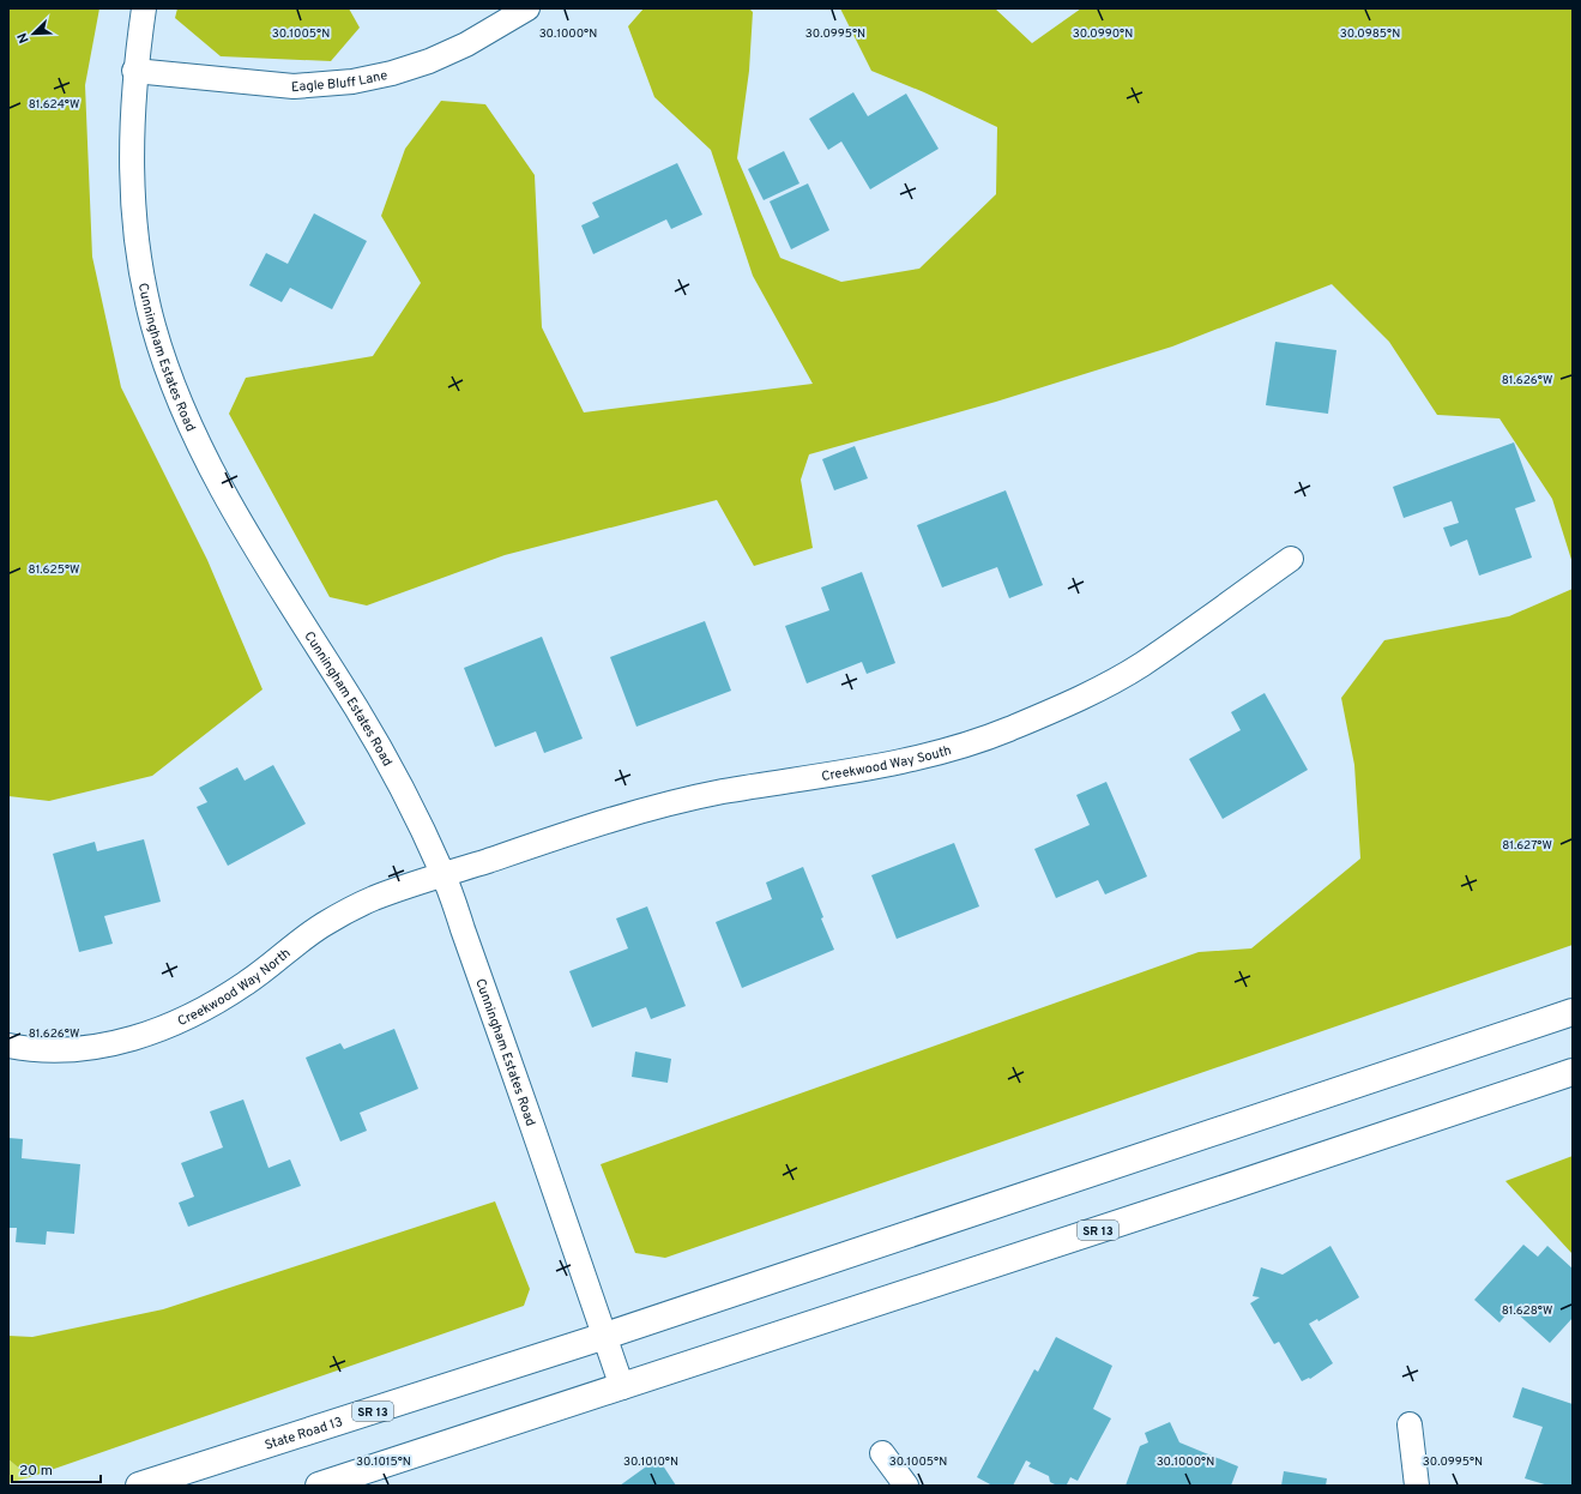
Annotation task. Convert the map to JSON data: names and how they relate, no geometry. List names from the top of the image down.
{
  "streets": {
    "main road": ["SR 13", "State Road 13"],
    "street": [
      "Eagle Bluff Lane",
      "Cunningham Estates Road",
      "Creekwood Way South",
      "Creekwood Way North"
    ]
  },
  "crossings": [
    ["Eagle Bluff Lane", "Cunningham Estates Road"],
    ["Cunningham Estates Road", "Creekwood Way South"],
    ["Cunningham Estates Road", "Creekwood Way North"],
    ["Cunningham Estates Road", "SR 13"],
    ["Cunningham Estates Road", "State Road 13"],
    ["Creekwood Way South", "Creekwood Way North"],
    ["SR 13", "State Road 13"]
  ],
  "scale_bar": "20 m",
  "north": "bottom left",
  "coordinates": [
    "30.1005°N",
    "30.1000°N",
    "30.0995°N",
    "30.0990°N",
    "30.0985°N",
    "81.624°W",
    "81.626°W",
    "81.625°W",
    "81.627°W",
    "81.628°W",
    "30.1015°N",
    "30.1010°N"
  ]
}
